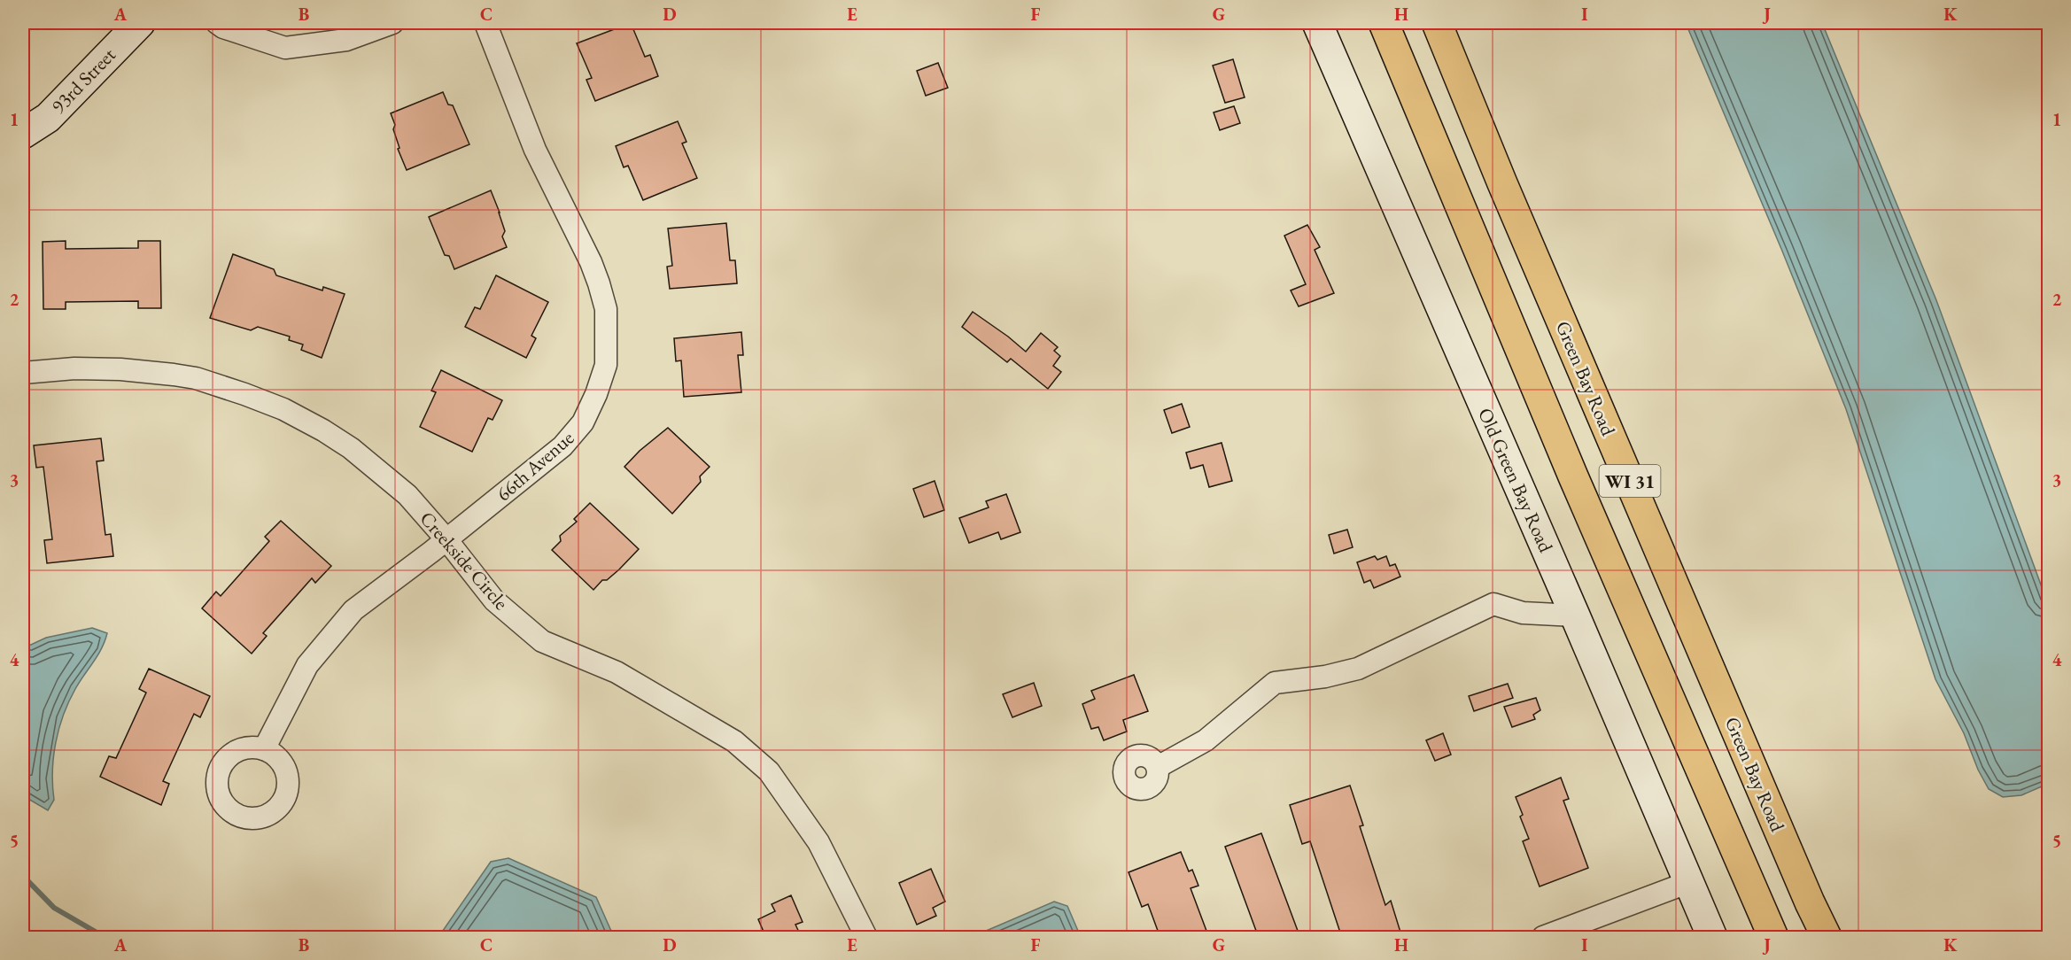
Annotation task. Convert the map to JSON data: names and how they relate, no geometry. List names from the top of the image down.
{
  "streets": {
    "main road": ["Green Bay Road", "WI 31"],
    "street": [
      "93rd Street",
      "66th Avenue",
      "Old Green Bay Road",
      "Creekside Circle"
    ]
  },
  "crossings": [
    ["66th Avenue", "Creekside Circle"]
  ],
  "grid": {
    "columns": [
      "A",
      "B",
      "C",
      "D",
      "E",
      "F",
      "G",
      "H",
      "I",
      "J",
      "K"
    ],
    "rows": [
      "1",
      "2",
      "3",
      "4",
      "5"
    ]
  }
}
